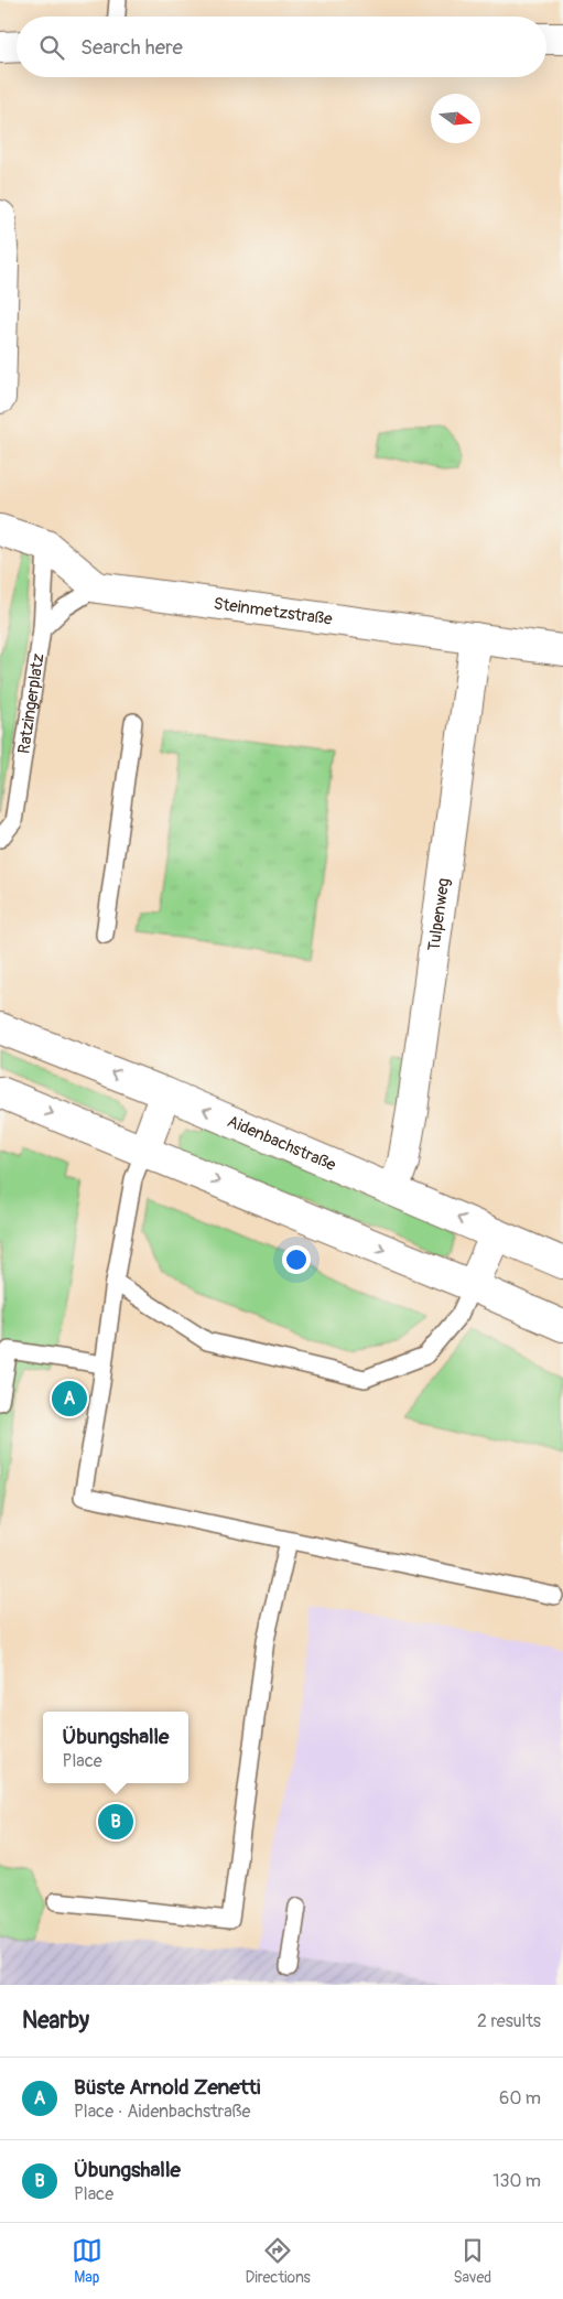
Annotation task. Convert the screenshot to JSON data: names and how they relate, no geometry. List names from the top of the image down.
{
  "streets": {
    "main road": ["Steinmetzstraße", "Tulpenweg", "Aidenbachstraße"],
    "lane": ["Ratzingerplatz"]
  },
  "crossings": [
    ["Steinmetzstraße", "Ratzingerplatz"],
    ["Steinmetzstraße", "Tulpenweg"],
    ["Tulpenweg", "Aidenbachstraße"]
  ],
  "north": "right",
  "page": {
    "search": "Search here",
    "pins": ["A", "B"],
    "popup": ["Übungshalle", "Place"],
    "heading": ["Nearby", "2 results"],
    "list": [
      {
        "mark": "A",
        "name": "Büste Arnold Zenetti",
        "note": "Place · Aidenbachstraße",
        "value": "60 m"
      },
      {
        "mark": "B",
        "name": "Übungshalle",
        "note": "Place",
        "value": "130 m"
      }
    ],
    "nav": ["Map", "Directions", "Saved"]
  }
}
